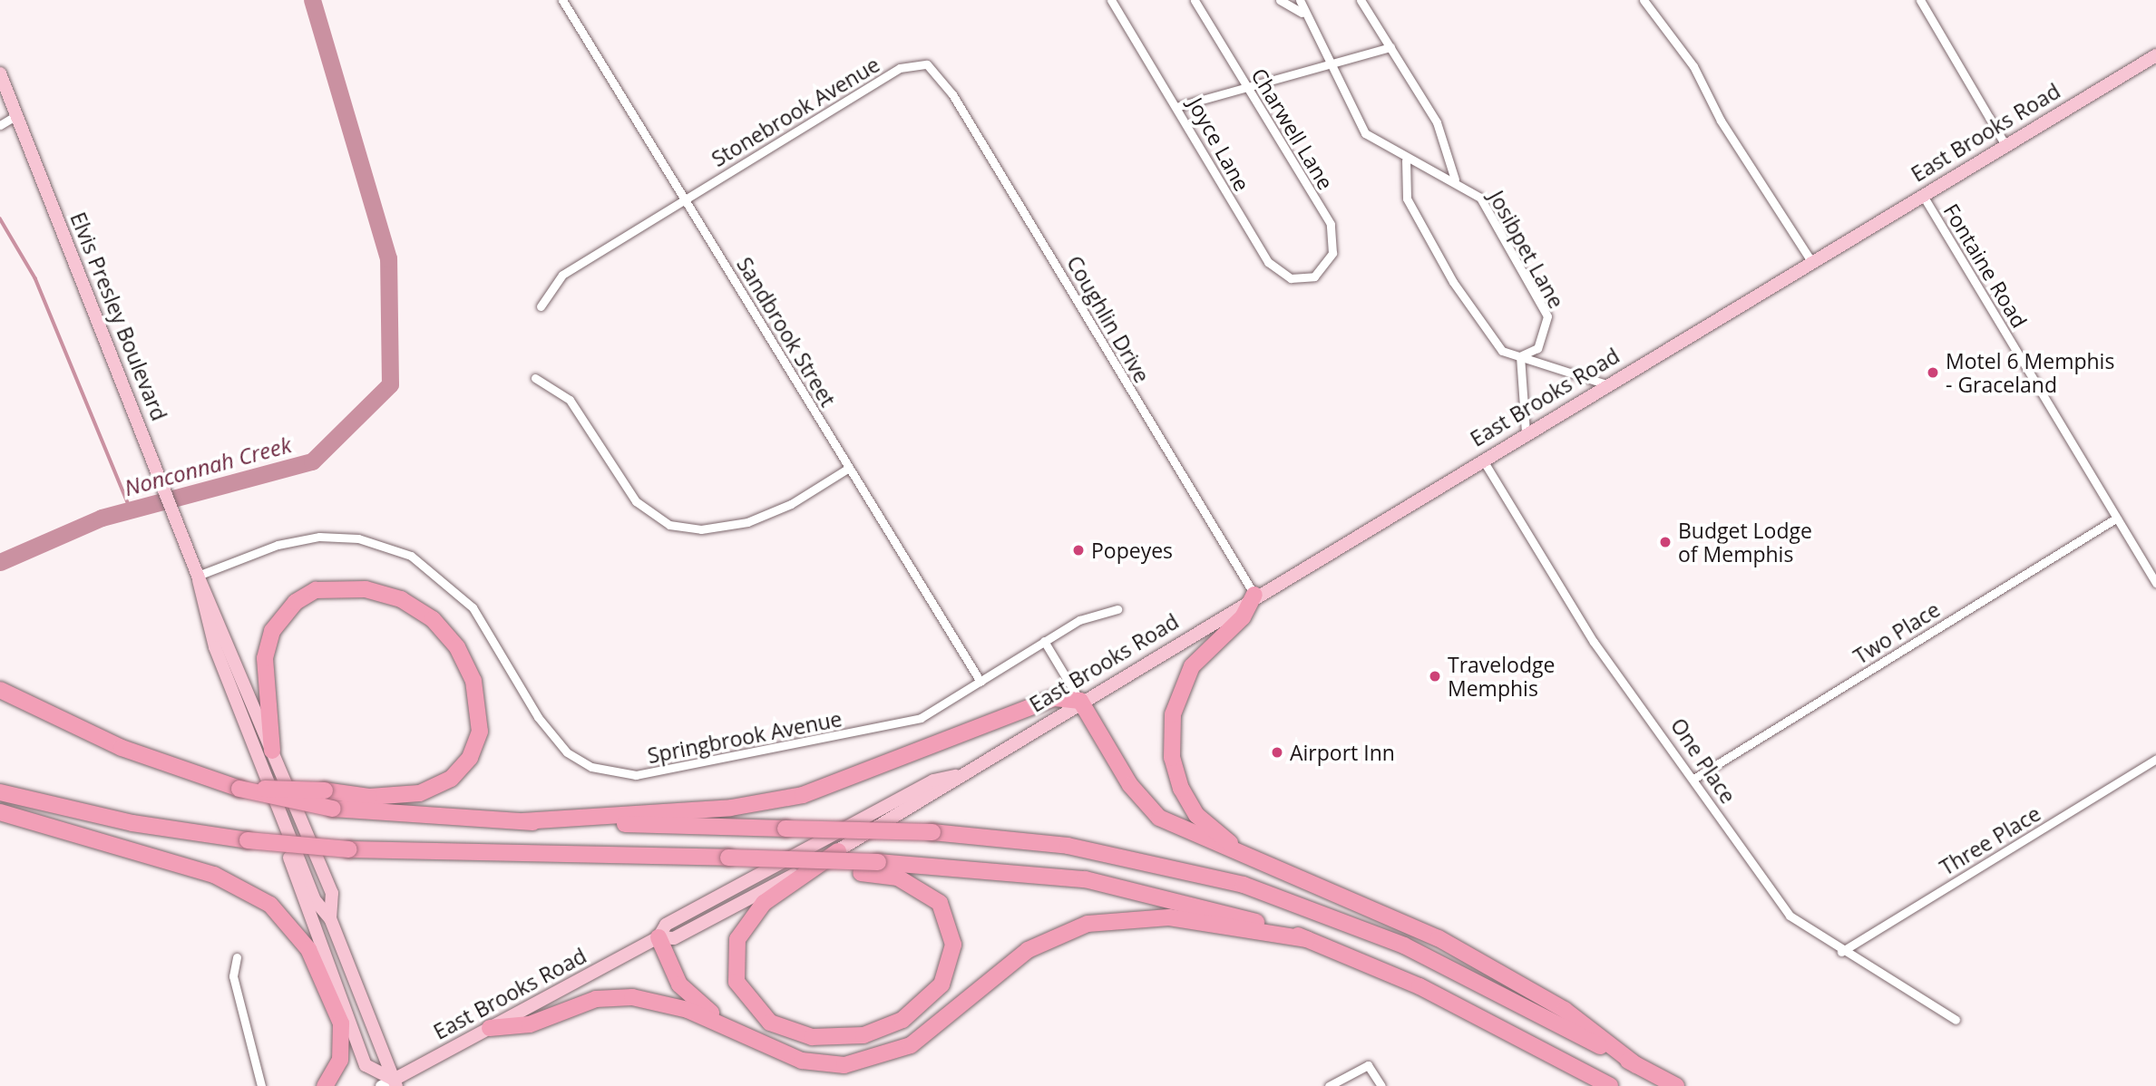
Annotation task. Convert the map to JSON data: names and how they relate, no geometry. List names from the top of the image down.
{
  "streets": {
    "main road": ["East Brooks Road", "Elvis Presley Boulevard"],
    "street": [
      "Stonebrook Avenue",
      "Charwell Lane",
      "Joyce Lane",
      "Josibpet Lane",
      "Fontaine Road",
      "Coughlin Drive",
      "Sandbrook Street",
      "Two Place",
      "Springbrook Avenue",
      "One Place",
      "Three Place"
    ]
  },
  "crossings": [
    ["Stonebrook Avenue", "Coughlin Drive"],
    ["Stonebrook Avenue", "Sandbrook Street"],
    ["Charwell Lane", "Joyce Lane"],
    ["East Brooks Road", "Fontaine Road"],
    ["East Brooks Road", "Elvis Presley Boulevard"],
    ["East Brooks Road", "Coughlin Drive"],
    ["East Brooks Road", "One Place"],
    ["Fontaine Road", "Two Place"],
    ["Elvis Presley Boulevard", "Springbrook Avenue"],
    ["Sandbrook Street", "Springbrook Avenue"],
    ["Two Place", "One Place"],
    ["One Place", "Three Place"]
  ],
  "water": ["Nonconnah Creek"],
  "places": [
    "Motel 6 Memphis - Graceland",
    "Budget Lodge of Memphis",
    "Popeyes",
    "Travelodge Memphis",
    "Airport Inn"
  ]
}
